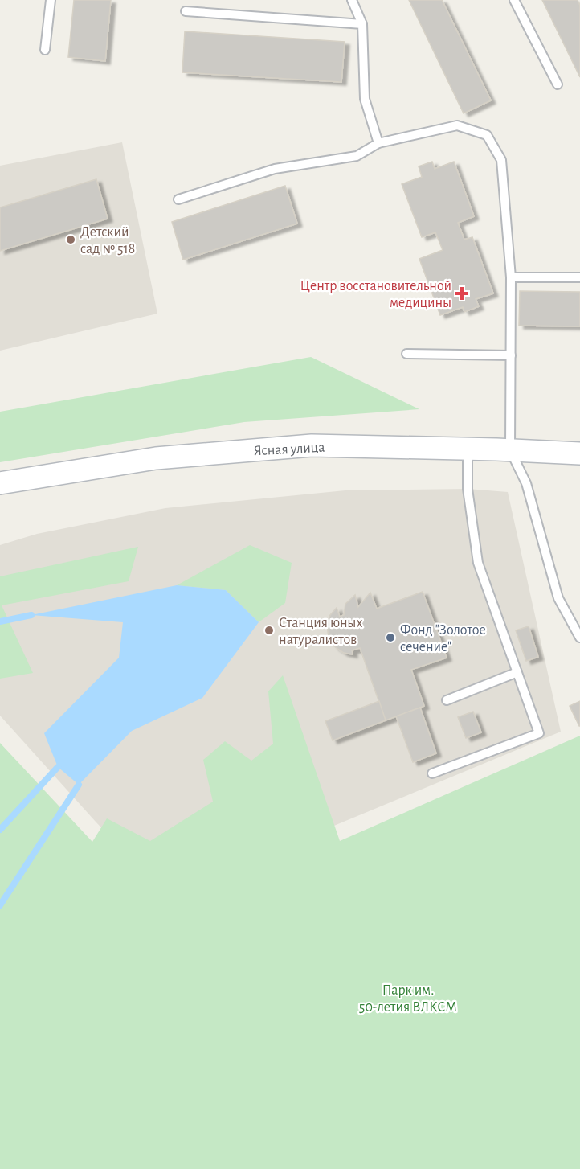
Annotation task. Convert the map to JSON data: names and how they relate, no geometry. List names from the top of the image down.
{
  "streets": {
    "street": ["Ясная улица"]
  },
  "parks": ["Парк им. 50-летия ВЛКСМ"],
  "places": {
    "other": ["Детский сад № 518", "Станция юных натуралистов", "Фонд \"Золотое сечение\""],
    "health": ["Центр восстановительной медицины"]
  }
}
